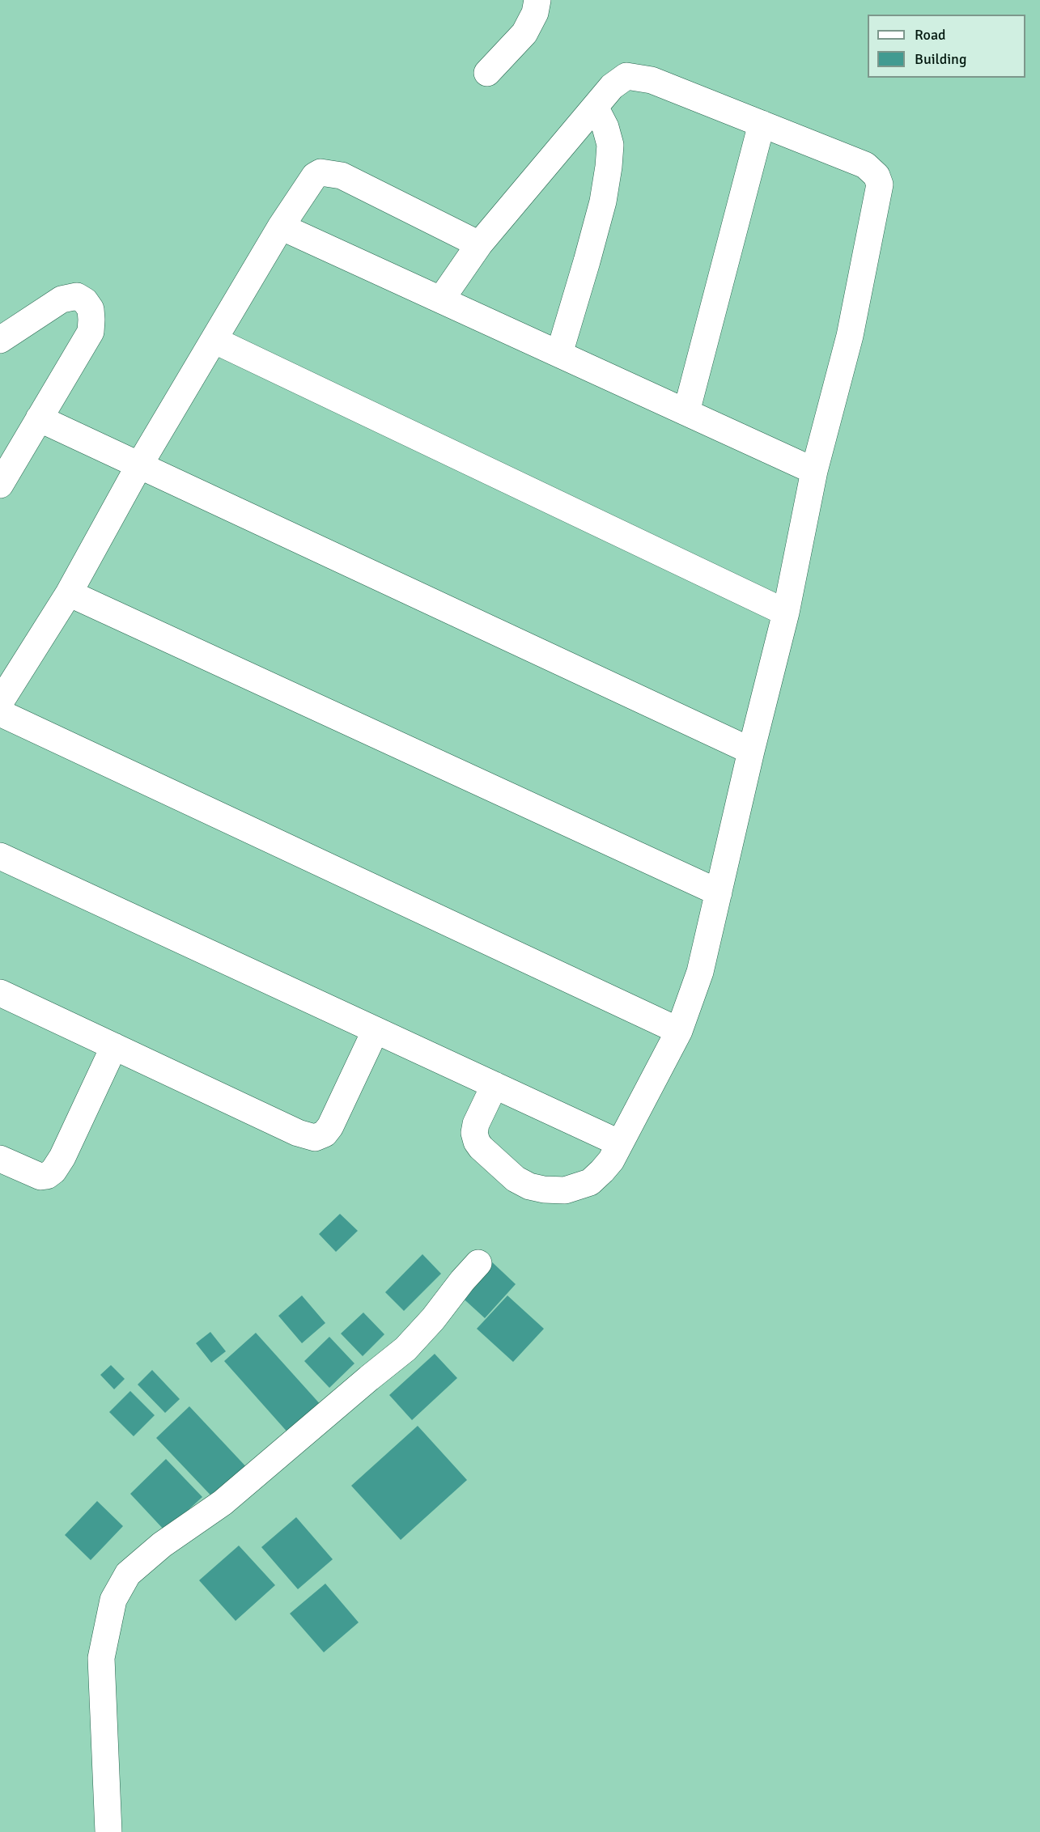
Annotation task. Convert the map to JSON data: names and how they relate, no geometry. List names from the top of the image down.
{
  "legend": ["Road", "Building"]
}
